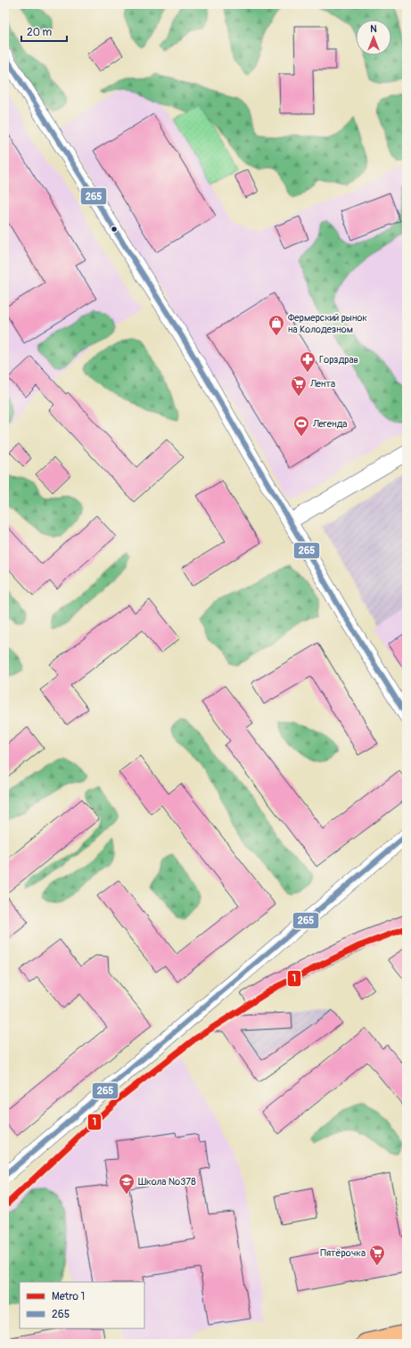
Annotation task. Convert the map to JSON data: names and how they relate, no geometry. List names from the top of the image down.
{
  "places": {
    "shop": ["Фермерский рынок на Колодезном"],
    "pharmacy": ["Горздрав"],
    "supermarket": ["Лента", "Пятёрочка"],
    "sports": ["Легенда"],
    "school or university": ["Школа №378"]
  },
  "lines": ["transit line 265", "metro line 1"],
  "legend": ["Metro 1", "265"],
  "scale_bar": "20 m",
  "north": "top"
}
